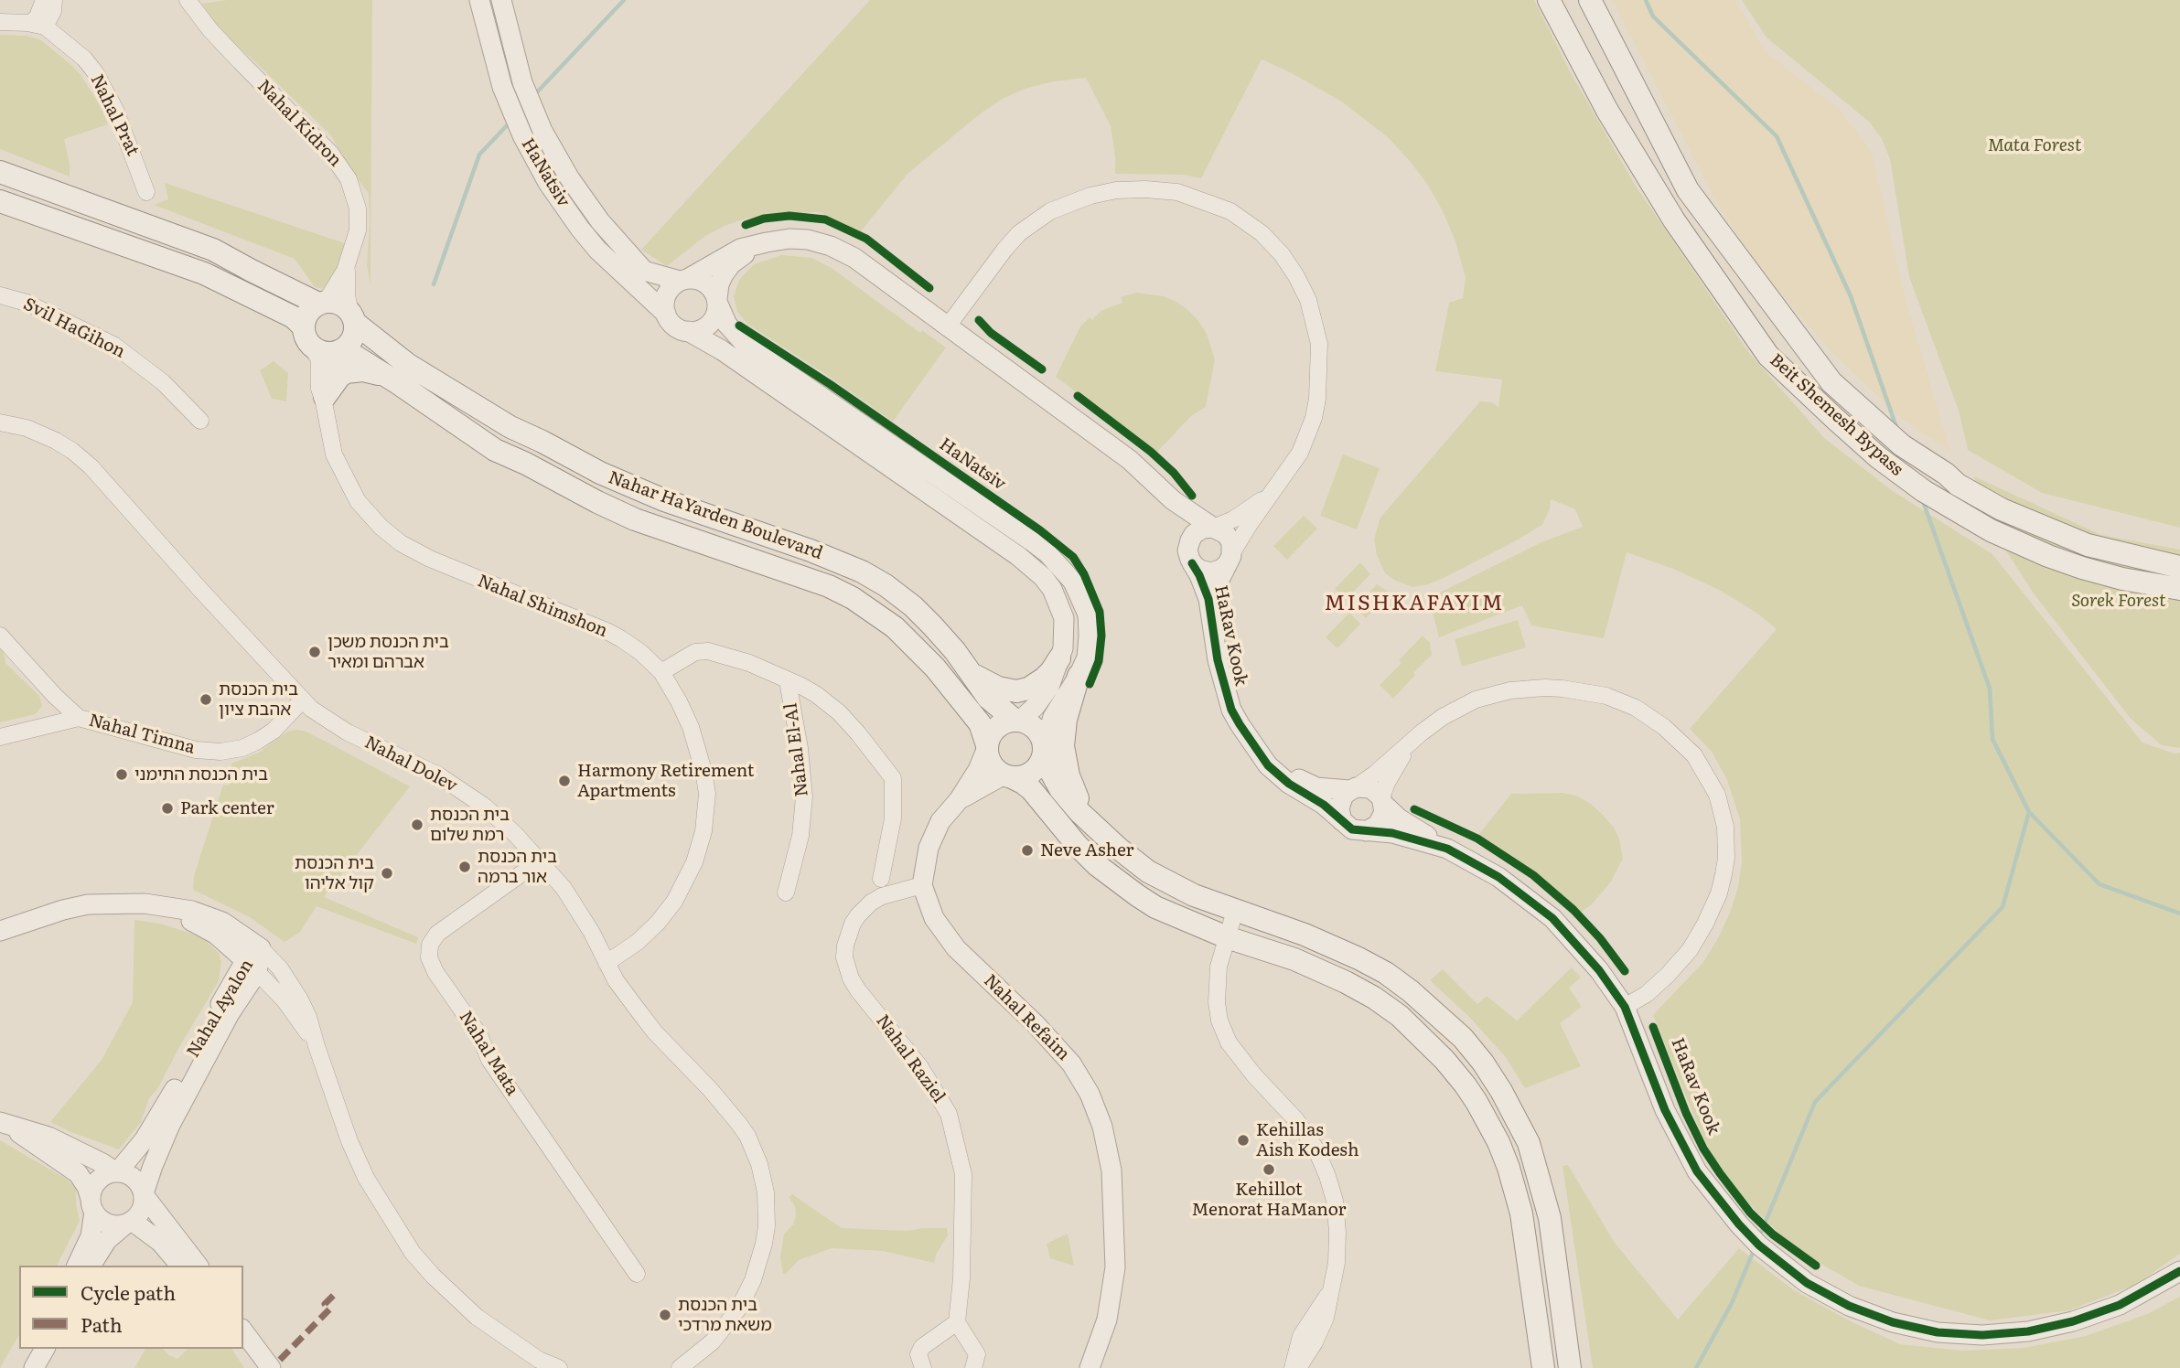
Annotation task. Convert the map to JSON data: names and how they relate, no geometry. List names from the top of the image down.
{
  "streets": {
    "main road": ["Beit Shemesh Bypass", "Nahar HaYarden Boulevard"],
    "street": [
      "Nahal Prat",
      "Nahal Kidron",
      "HaNatsiv",
      "Svil HaGihon",
      "Nahal Shimshon",
      "HaRav Kook",
      "Nahal Timna",
      "Nahal El-Al",
      "Nahal Dolev",
      "Nahal Ayalon",
      "Nahal Refaim",
      "Nahal Mata",
      "Nahal Raziel"
    ]
  },
  "crossings": [
    ["Nahal Kidron", "Nahar HaYarden Boulevard"],
    ["Nahal Kidron", "Nahal Shimshon"],
    ["HaNatsiv", "Nahar HaYarden Boulevard"],
    ["HaNatsiv", "HaRav Kook"],
    ["HaNatsiv", "Nahal Refaim"],
    ["Nahar HaYarden Boulevard", "Nahal Shimshon"],
    ["Nahar HaYarden Boulevard", "Nahal Refaim"],
    ["Nahal Shimshon", "Nahal Dolev"],
    ["Nahal Timna", "Nahal Dolev"],
    ["Nahal Dolev", "Nahal Mata"],
    ["Nahal Refaim", "Nahal Raziel"]
  ],
  "districts": ["MISHKAFAYIM"],
  "parks": ["Mata Forest", "Sorek Forest"],
  "places": [
    "בית הכנסת משכן אברהם ומאיר",
    "בית הכנסת אהבת ציון",
    "בית הכנסת התימני",
    "Harmony Retirement Apartments",
    "Park center",
    "בית הכנסת רמת שלום",
    "Neve Asher",
    "בית הכנסת אור ברמה",
    "בית הכנסת קול אליהו",
    "Kehillas Aish Kodesh",
    "Kehillot Menorat HaManor",
    "בית הכנסת משאת מרדכי"
  ],
  "legend": ["Cycle path", "Path"]
}
